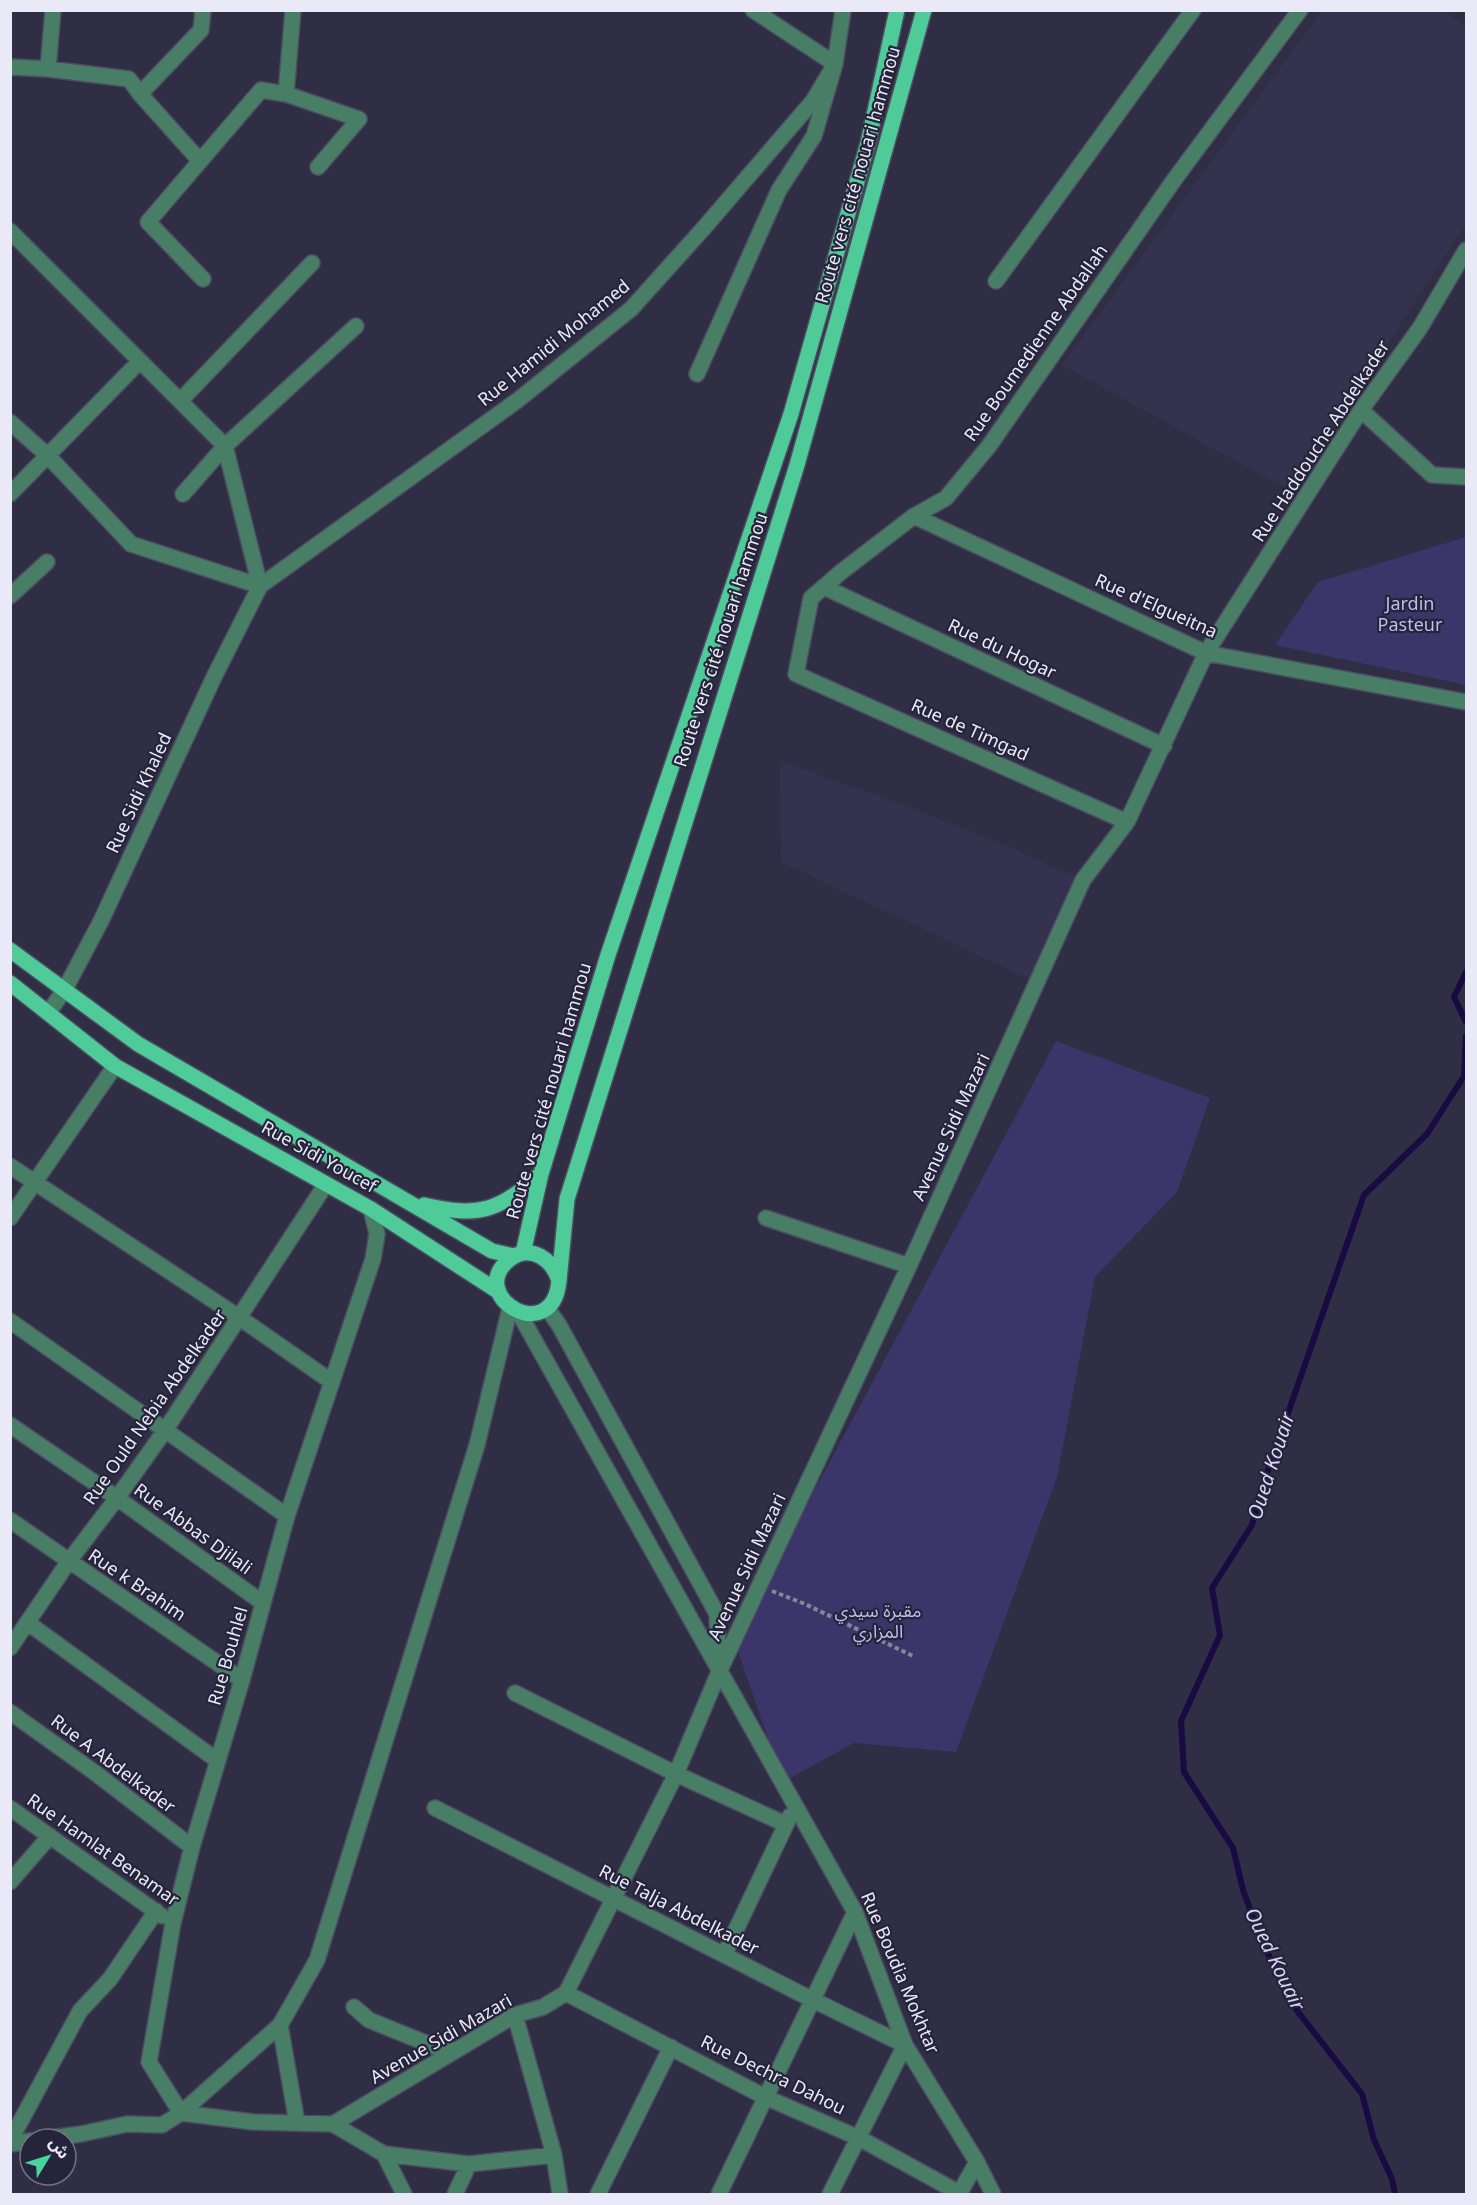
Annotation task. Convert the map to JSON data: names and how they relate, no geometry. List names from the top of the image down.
{
  "streets": {
    "main road": ["Route vers cité nouari hammou", "Rue Sidi Youcef"],
    "street": [
      "Rue Hamidi Mohamed",
      "Rue Boumedienne Abdallah",
      "Rue Haddouche Abdelkader",
      "Rue d'Elgueitna",
      "Rue du Hogar",
      "Rue de Timgad",
      "Rue Sidi Khaled",
      "Avenue Sidi Mazari",
      "Rue Ould Nebia Abdelkader",
      "Rue Abbas Djilali",
      "Rue k Brahim",
      "Rue Bouhlel",
      "Rue A Abdelkader",
      "Rue Hamlat Benamar",
      "Rue Talja Abdelkader",
      "Rue Boudia Mokhtar",
      "Rue Dechra Dahou"
    ]
  },
  "crossings": [
    ["Route vers cité nouari hammou", "Rue Sidi Youcef"],
    ["Rue Hamidi Mohamed", "Rue Sidi Khaled"],
    ["Rue Boumedienne Abdallah", "Rue d'Elgueitna"],
    ["Rue Boumedienne Abdallah", "Rue du Hogar"],
    ["Rue Boumedienne Abdallah", "Rue de Timgad"],
    ["Rue Haddouche Abdelkader", "Rue d'Elgueitna"],
    ["Rue Haddouche Abdelkader", "Avenue Sidi Mazari"],
    ["Rue d'Elgueitna", "Avenue Sidi Mazari"],
    ["Rue du Hogar", "Avenue Sidi Mazari"],
    ["Rue de Timgad", "Avenue Sidi Mazari"],
    ["Rue Sidi Khaled", "Rue Sidi Youcef"],
    ["Avenue Sidi Mazari", "Rue Bouhlel"],
    ["Avenue Sidi Mazari", "Rue Talja Abdelkader"],
    ["Avenue Sidi Mazari", "Rue Boudia Mokhtar"],
    ["Avenue Sidi Mazari", "Rue Dechra Dahou"],
    ["Rue Sidi Youcef", "Rue Ould Nebia Abdelkader"],
    ["Rue Sidi Youcef", "Rue Bouhlel"],
    ["Rue Ould Nebia Abdelkader", "Rue Abbas Djilali"],
    ["Rue Ould Nebia Abdelkader", "Rue k Brahim"],
    ["Rue Abbas Djilali", "Rue Bouhlel"],
    ["Rue k Brahim", "Rue Bouhlel"],
    ["Rue Bouhlel", "Rue A Abdelkader"],
    ["Rue Bouhlel", "Rue Hamlat Benamar"],
    ["Rue Talja Abdelkader", "Rue Boudia Mokhtar"]
  ],
  "water": ["Oued Kouair"],
  "parks": ["Jardin Pasteur", "مقبرة سيدي المزاري"],
  "north": "top right"
}
